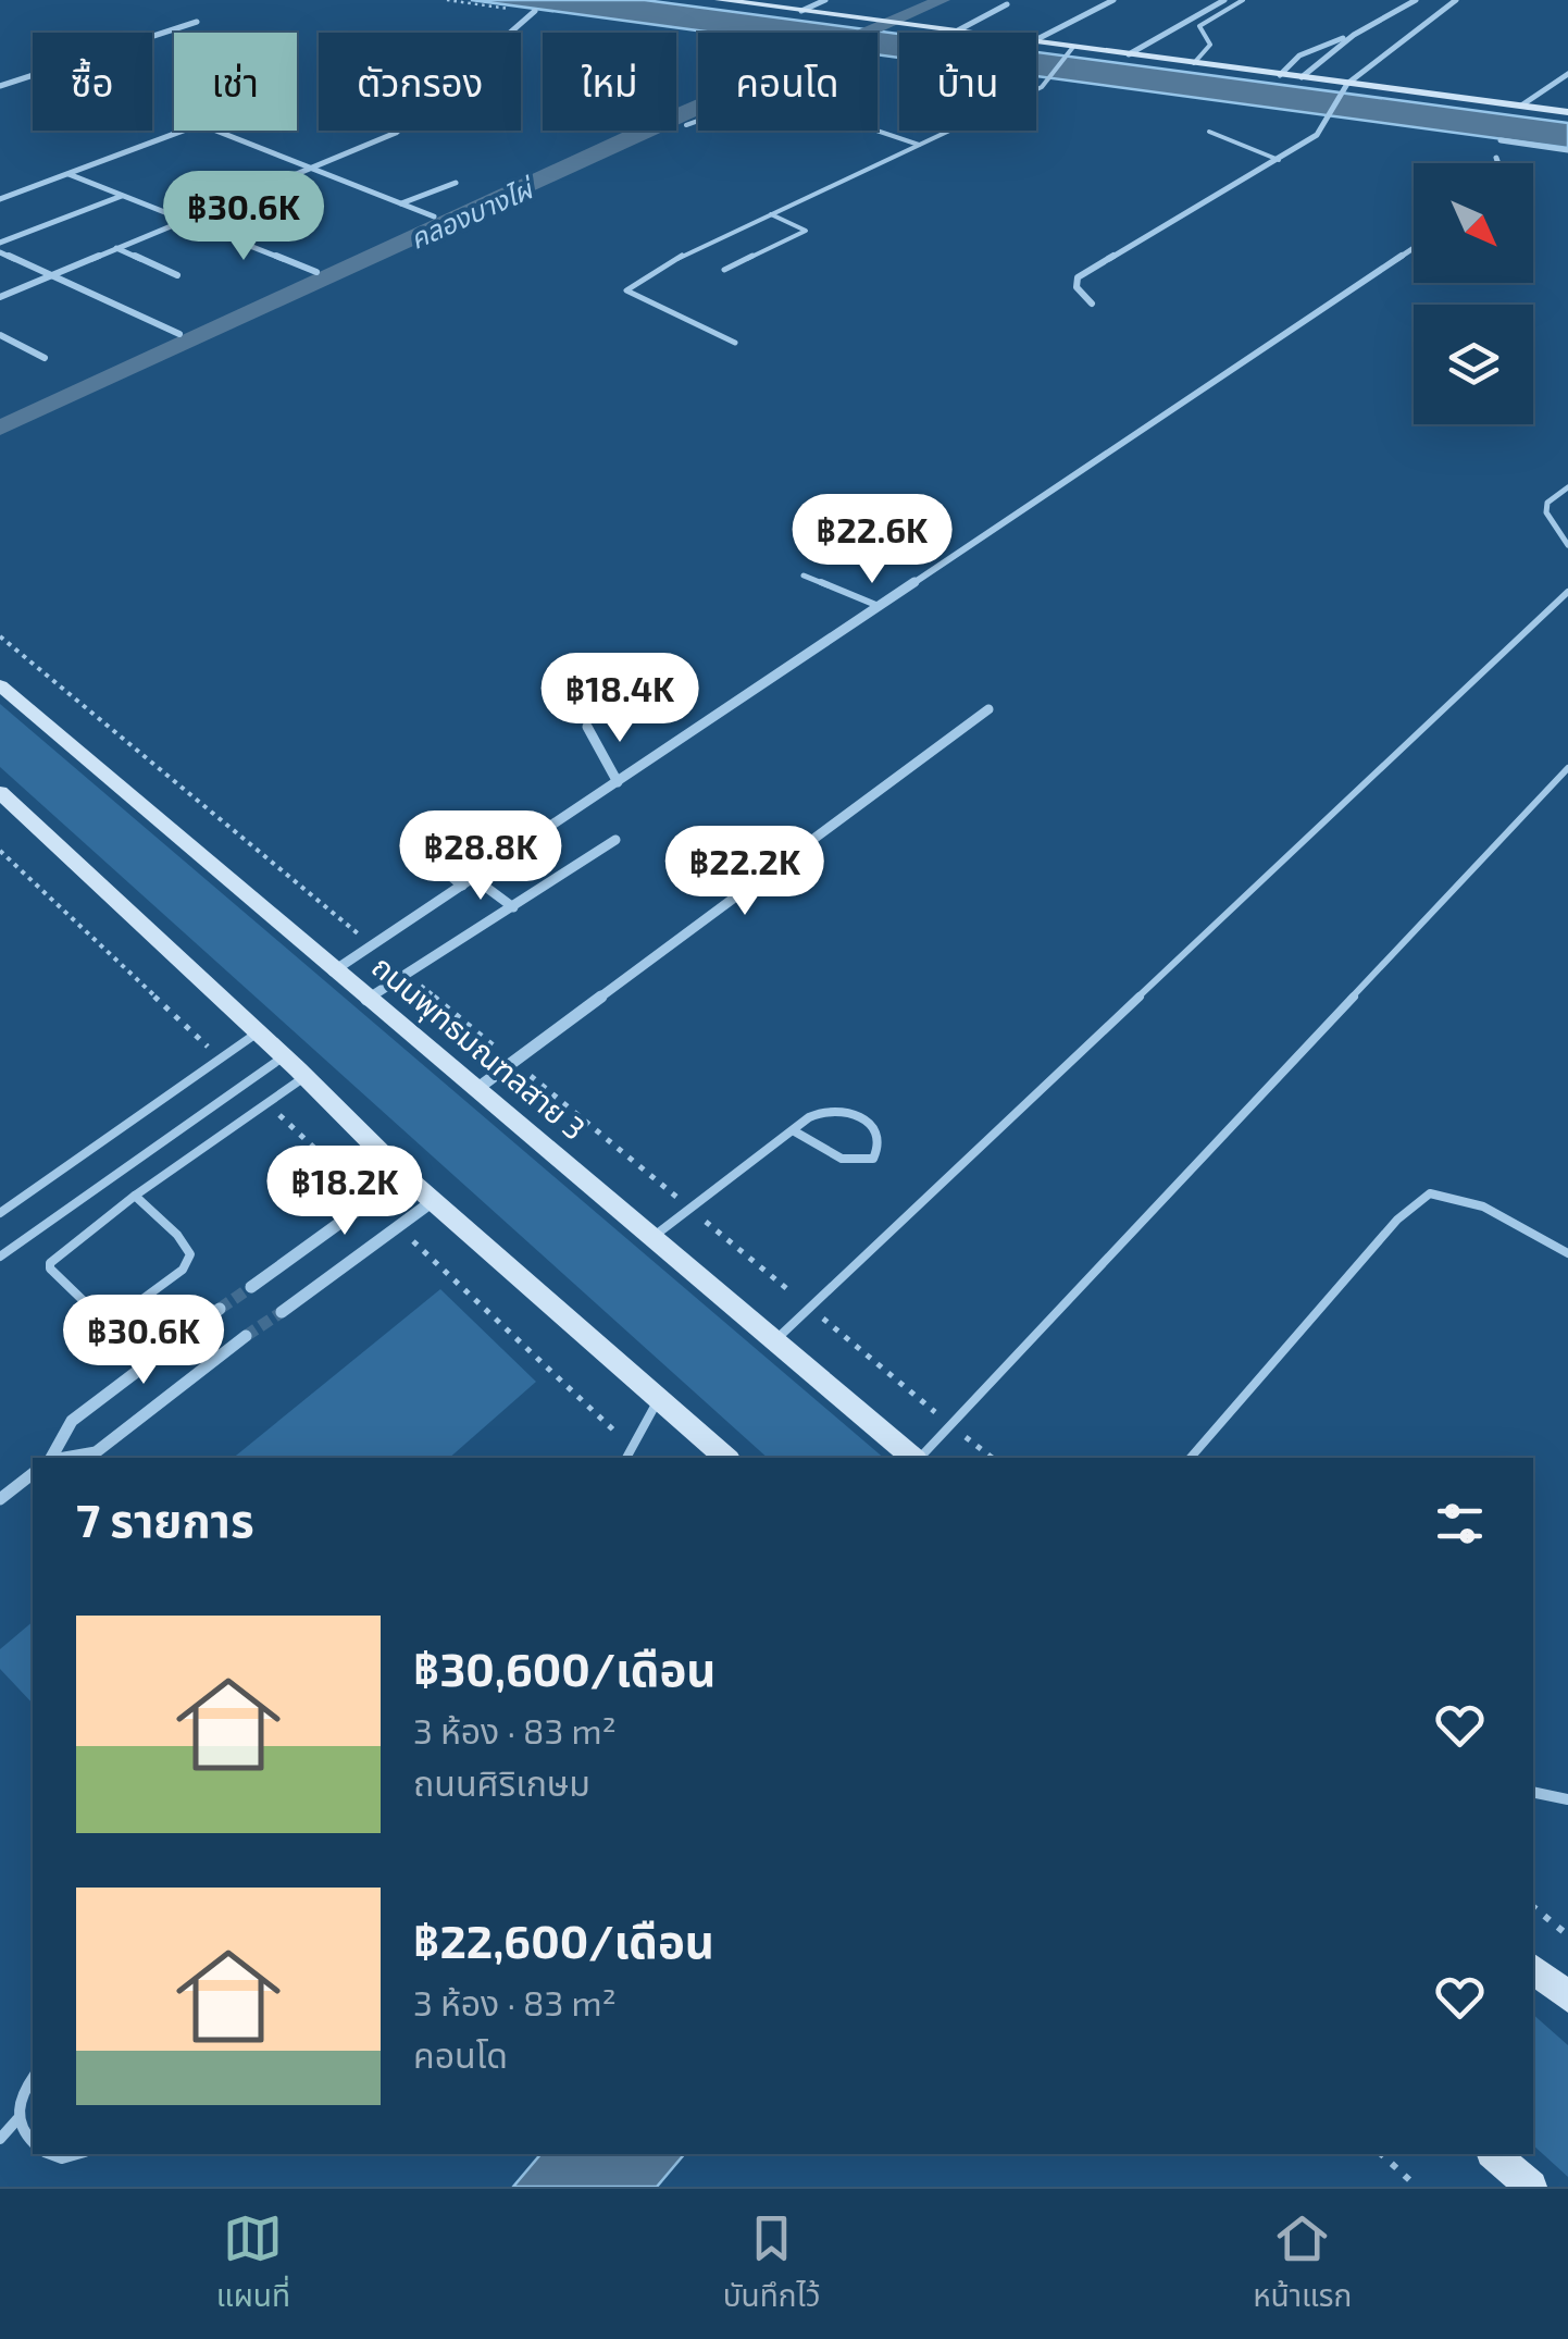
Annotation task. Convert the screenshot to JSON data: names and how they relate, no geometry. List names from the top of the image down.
{
  "streets": {
    "main road": ["ถนนพุทธมณฑลสาย 3"]
  },
  "water": ["คลองบางไผ่"],
  "north": "bottom right",
  "page": {
    "chip": [
      "ซื้อ",
      "เช่า",
      "ตัวกรอง",
      "ใหม่",
      "คอนโด",
      "บ้าน"
    ],
    "price": [
      "฿30.6K",
      "฿22.6K",
      "฿18.4K",
      "฿28.8K",
      "฿22.2K",
      "฿18.2K",
      "฿30.6K"
    ],
    "heading": "7 รายการ",
    "list": [
      {
        "name": "฿30,600/เดือน",
        "note": "3 ห้อง · 83 m² · ถนนศิริเกษม"
      },
      {
        "name": "฿22,600/เดือน",
        "note": "3 ห้อง · 83 m² · คอนโด"
      }
    ],
    "tabs": ["แผนที่", "บันทึกไว้", "หน้าแรก"]
  }
}
